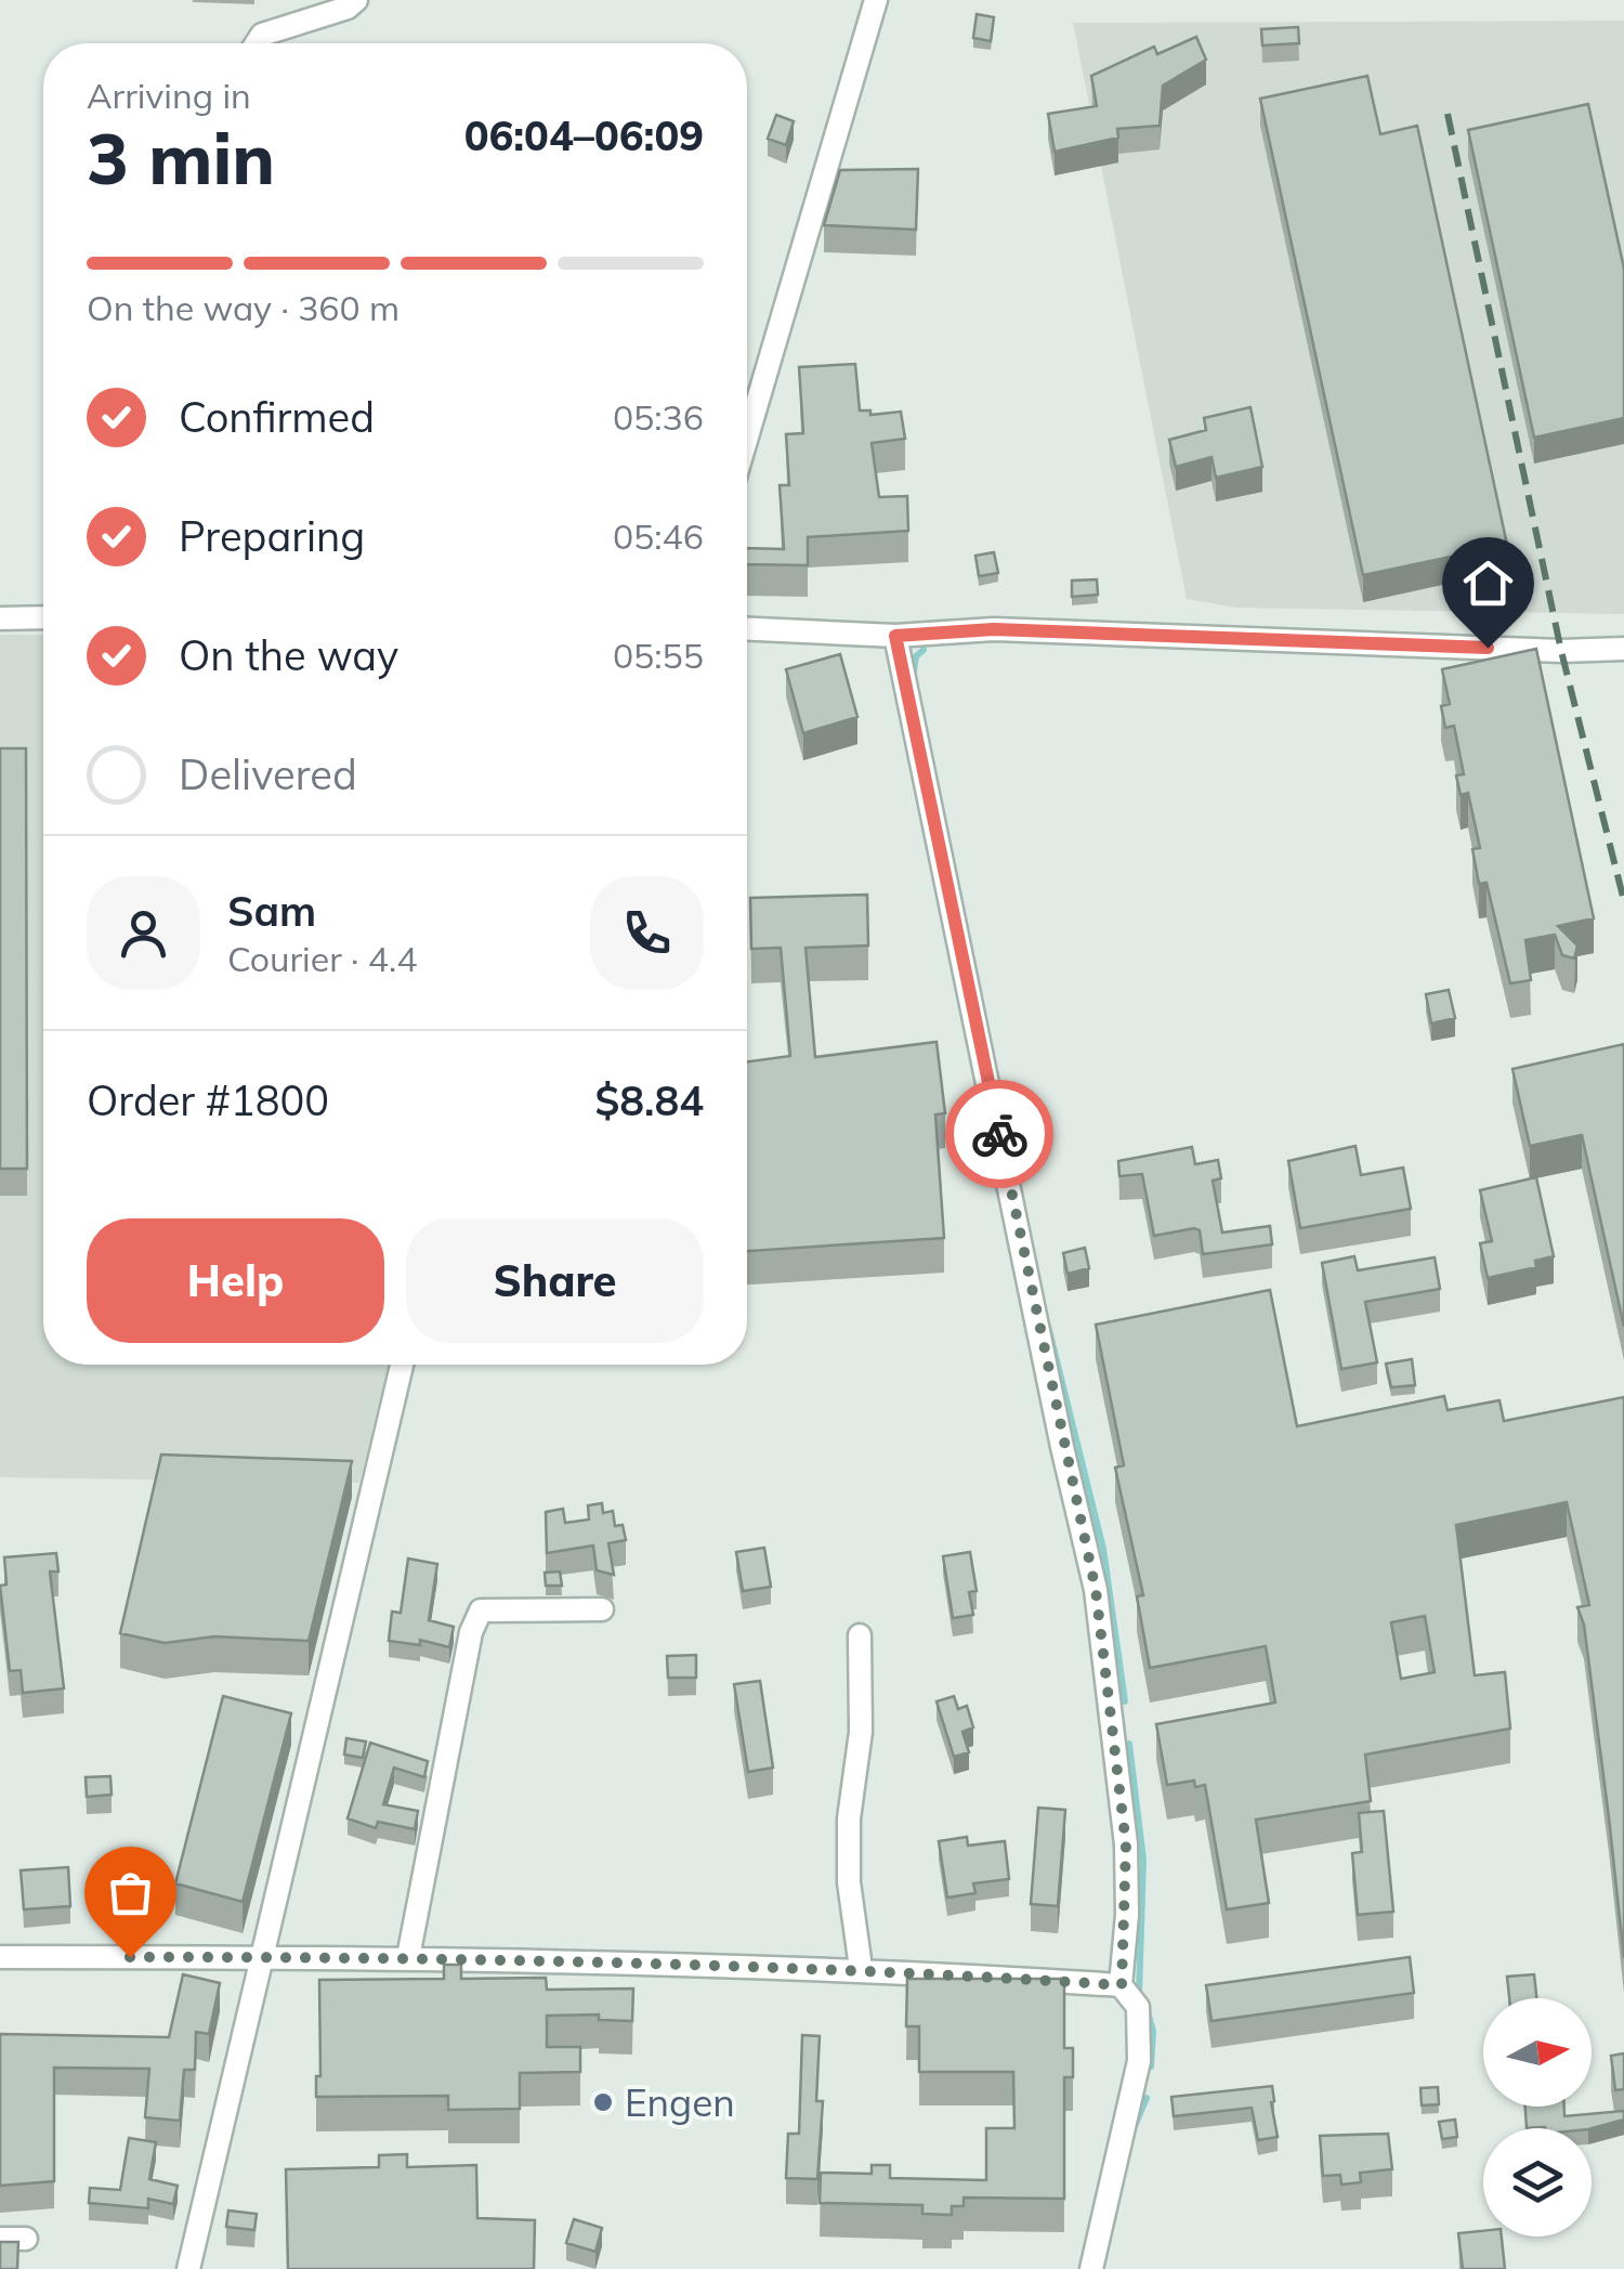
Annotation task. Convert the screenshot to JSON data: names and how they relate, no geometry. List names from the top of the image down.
{
  "places": ["Engen"],
  "north": "right",
  "page": {
    "heading": ["3 min", "Arriving in", "06:04–06:09"],
    "panel": [
      "Sam",
      "Courier · 4.4",
      "Order #1800",
      "$8.84"
    ],
    "bar": "On the way · 360 m",
    "list": [
      ["Confirmed", "05:36"],
      ["Preparing", "05:46"],
      ["On the way", "05:55"],
      "Delivered"
    ],
    "buttons": ["Help", "Share"]
  }
}
